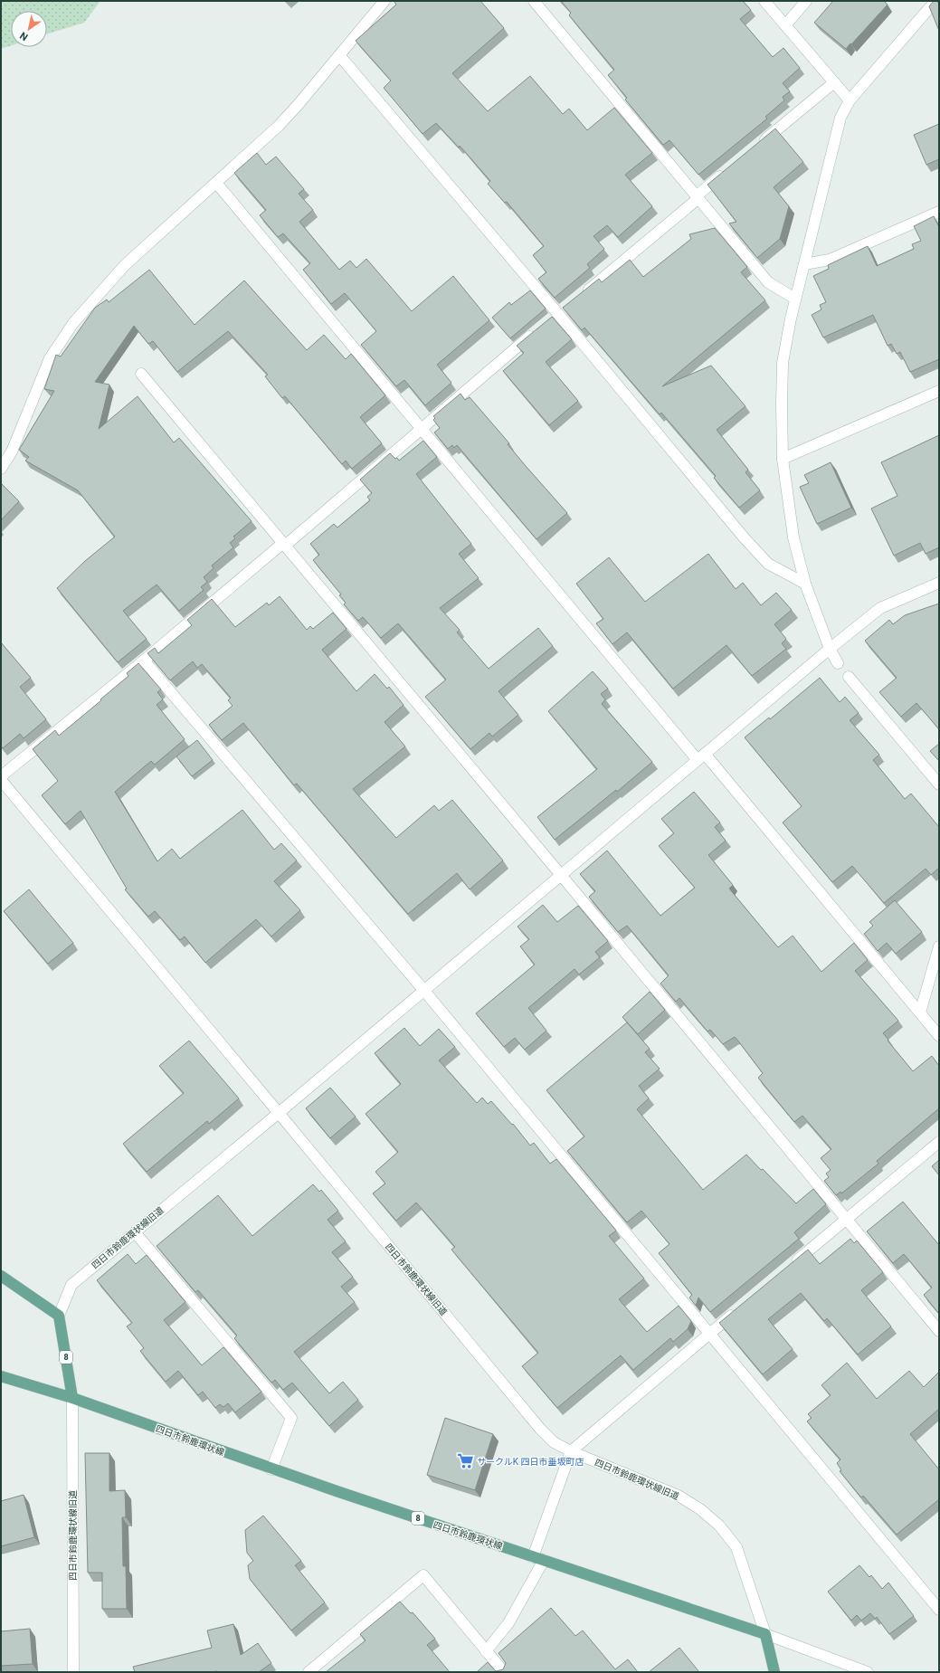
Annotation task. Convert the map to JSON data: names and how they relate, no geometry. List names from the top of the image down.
{
  "streets": {
    "main road": ["8", "四日市鈴鹿環状線"],
    "street": ["四日市鈴鹿環状線旧道"]
  },
  "crossings": [
    ["四日市鈴鹿環状線旧道", "8"],
    ["四日市鈴鹿環状線旧道", "四日市鈴鹿環状線"],
    ["8", "四日市鈴鹿環状線"]
  ],
  "places": {
    "supermarket": ["サークルK 四日市垂坂町店"]
  },
  "north": "bottom left"
}
